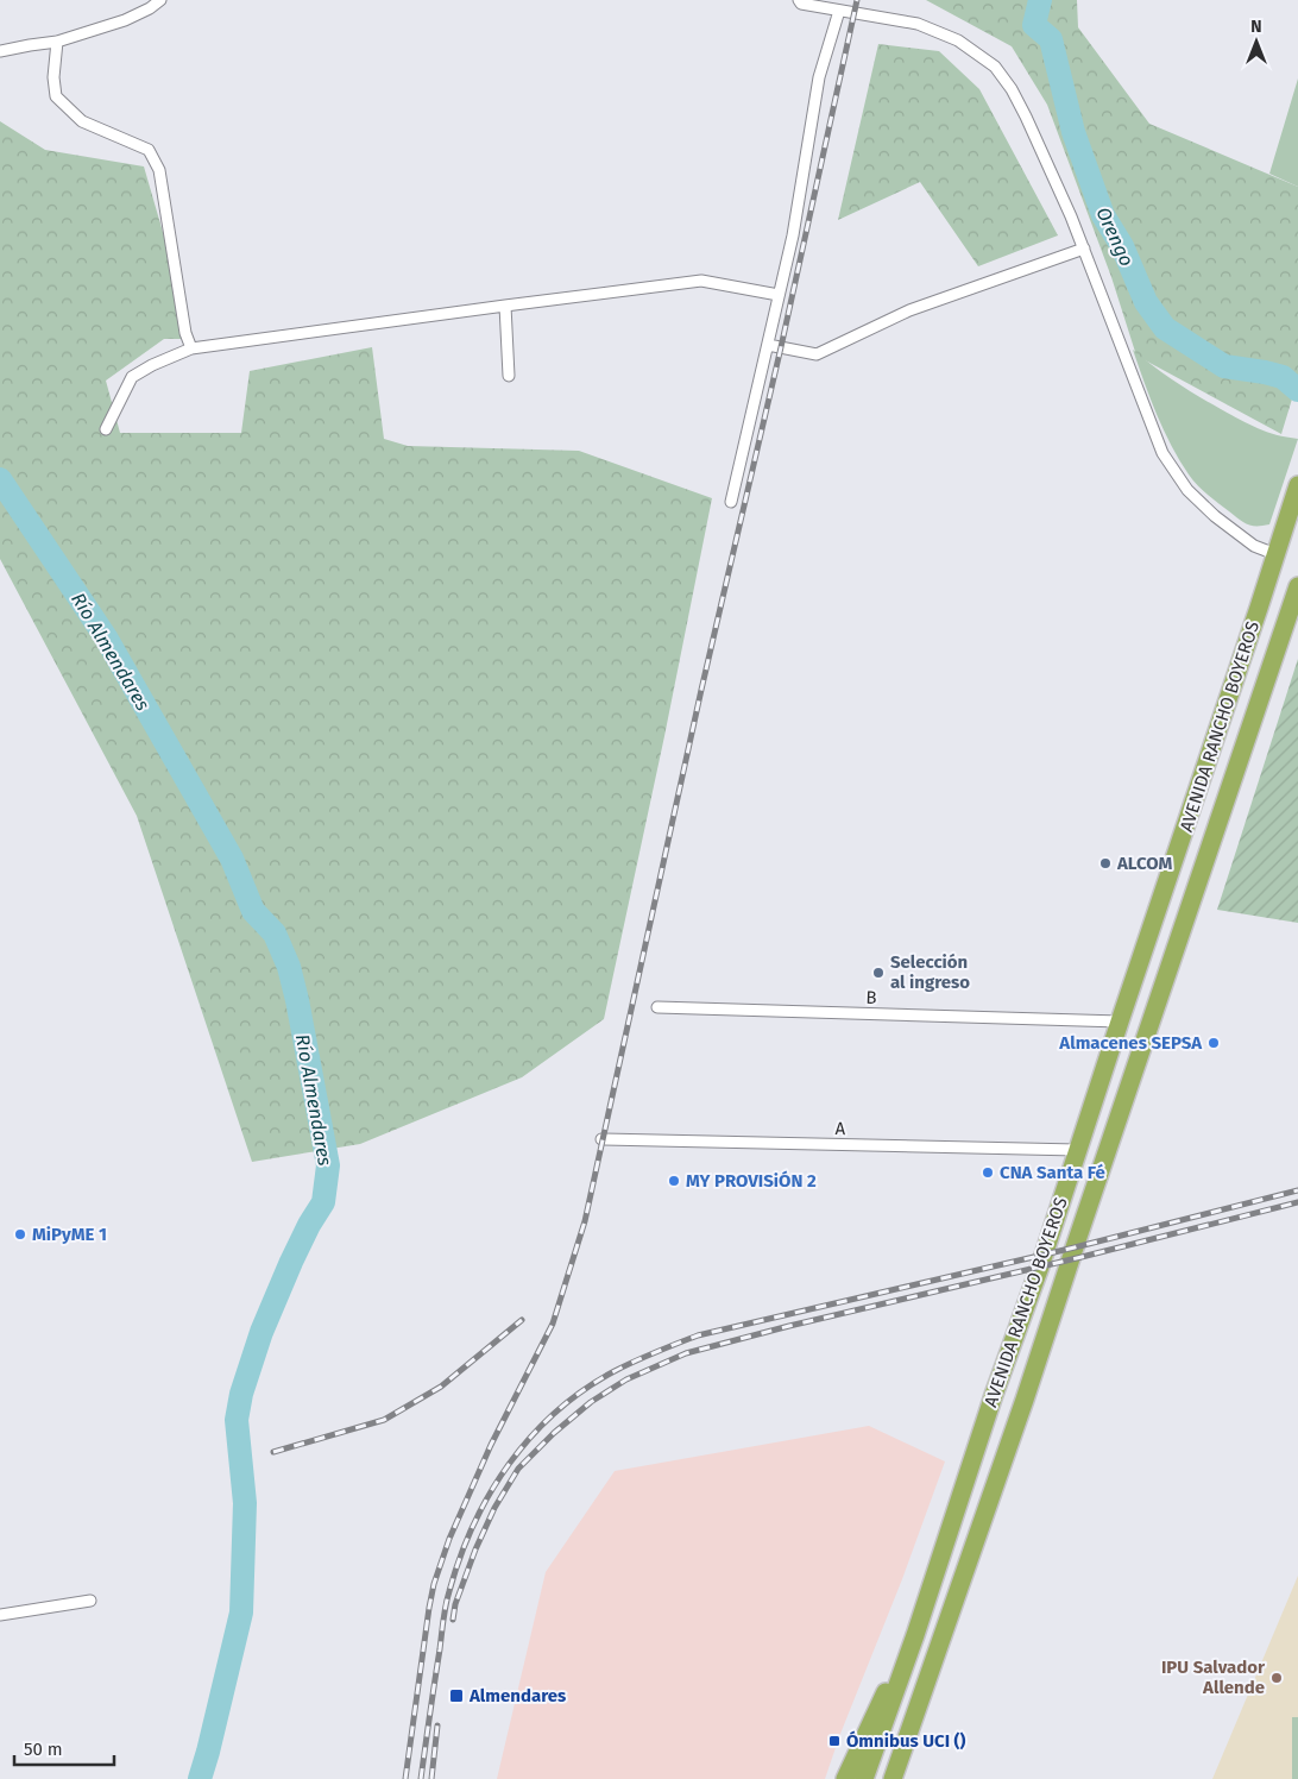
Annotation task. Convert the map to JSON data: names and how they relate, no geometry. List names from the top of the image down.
{
  "streets": {
    "highway": ["AVENIDA RANCHO BOYEROS"],
    "street": ["B", "A"]
  },
  "crossings": [
    ["AVENIDA RANCHO BOYEROS", "B"],
    ["AVENIDA RANCHO BOYEROS", "A"]
  ],
  "water": ["Orengo", "Río Almendares"],
  "places": {
    "other": [
      "ALCOM",
      "Selección al ingreso",
      "Almacenes SEPSA",
      "CNA Santa Fé",
      "MY PROVISiÓN 2",
      "MiPyME 1",
      "IPU Salvador Allende"
    ],
    "transit": ["Almendares", "Ómnibus UCI ()"]
  },
  "scale_bar": "50 m",
  "north": "top"
}
